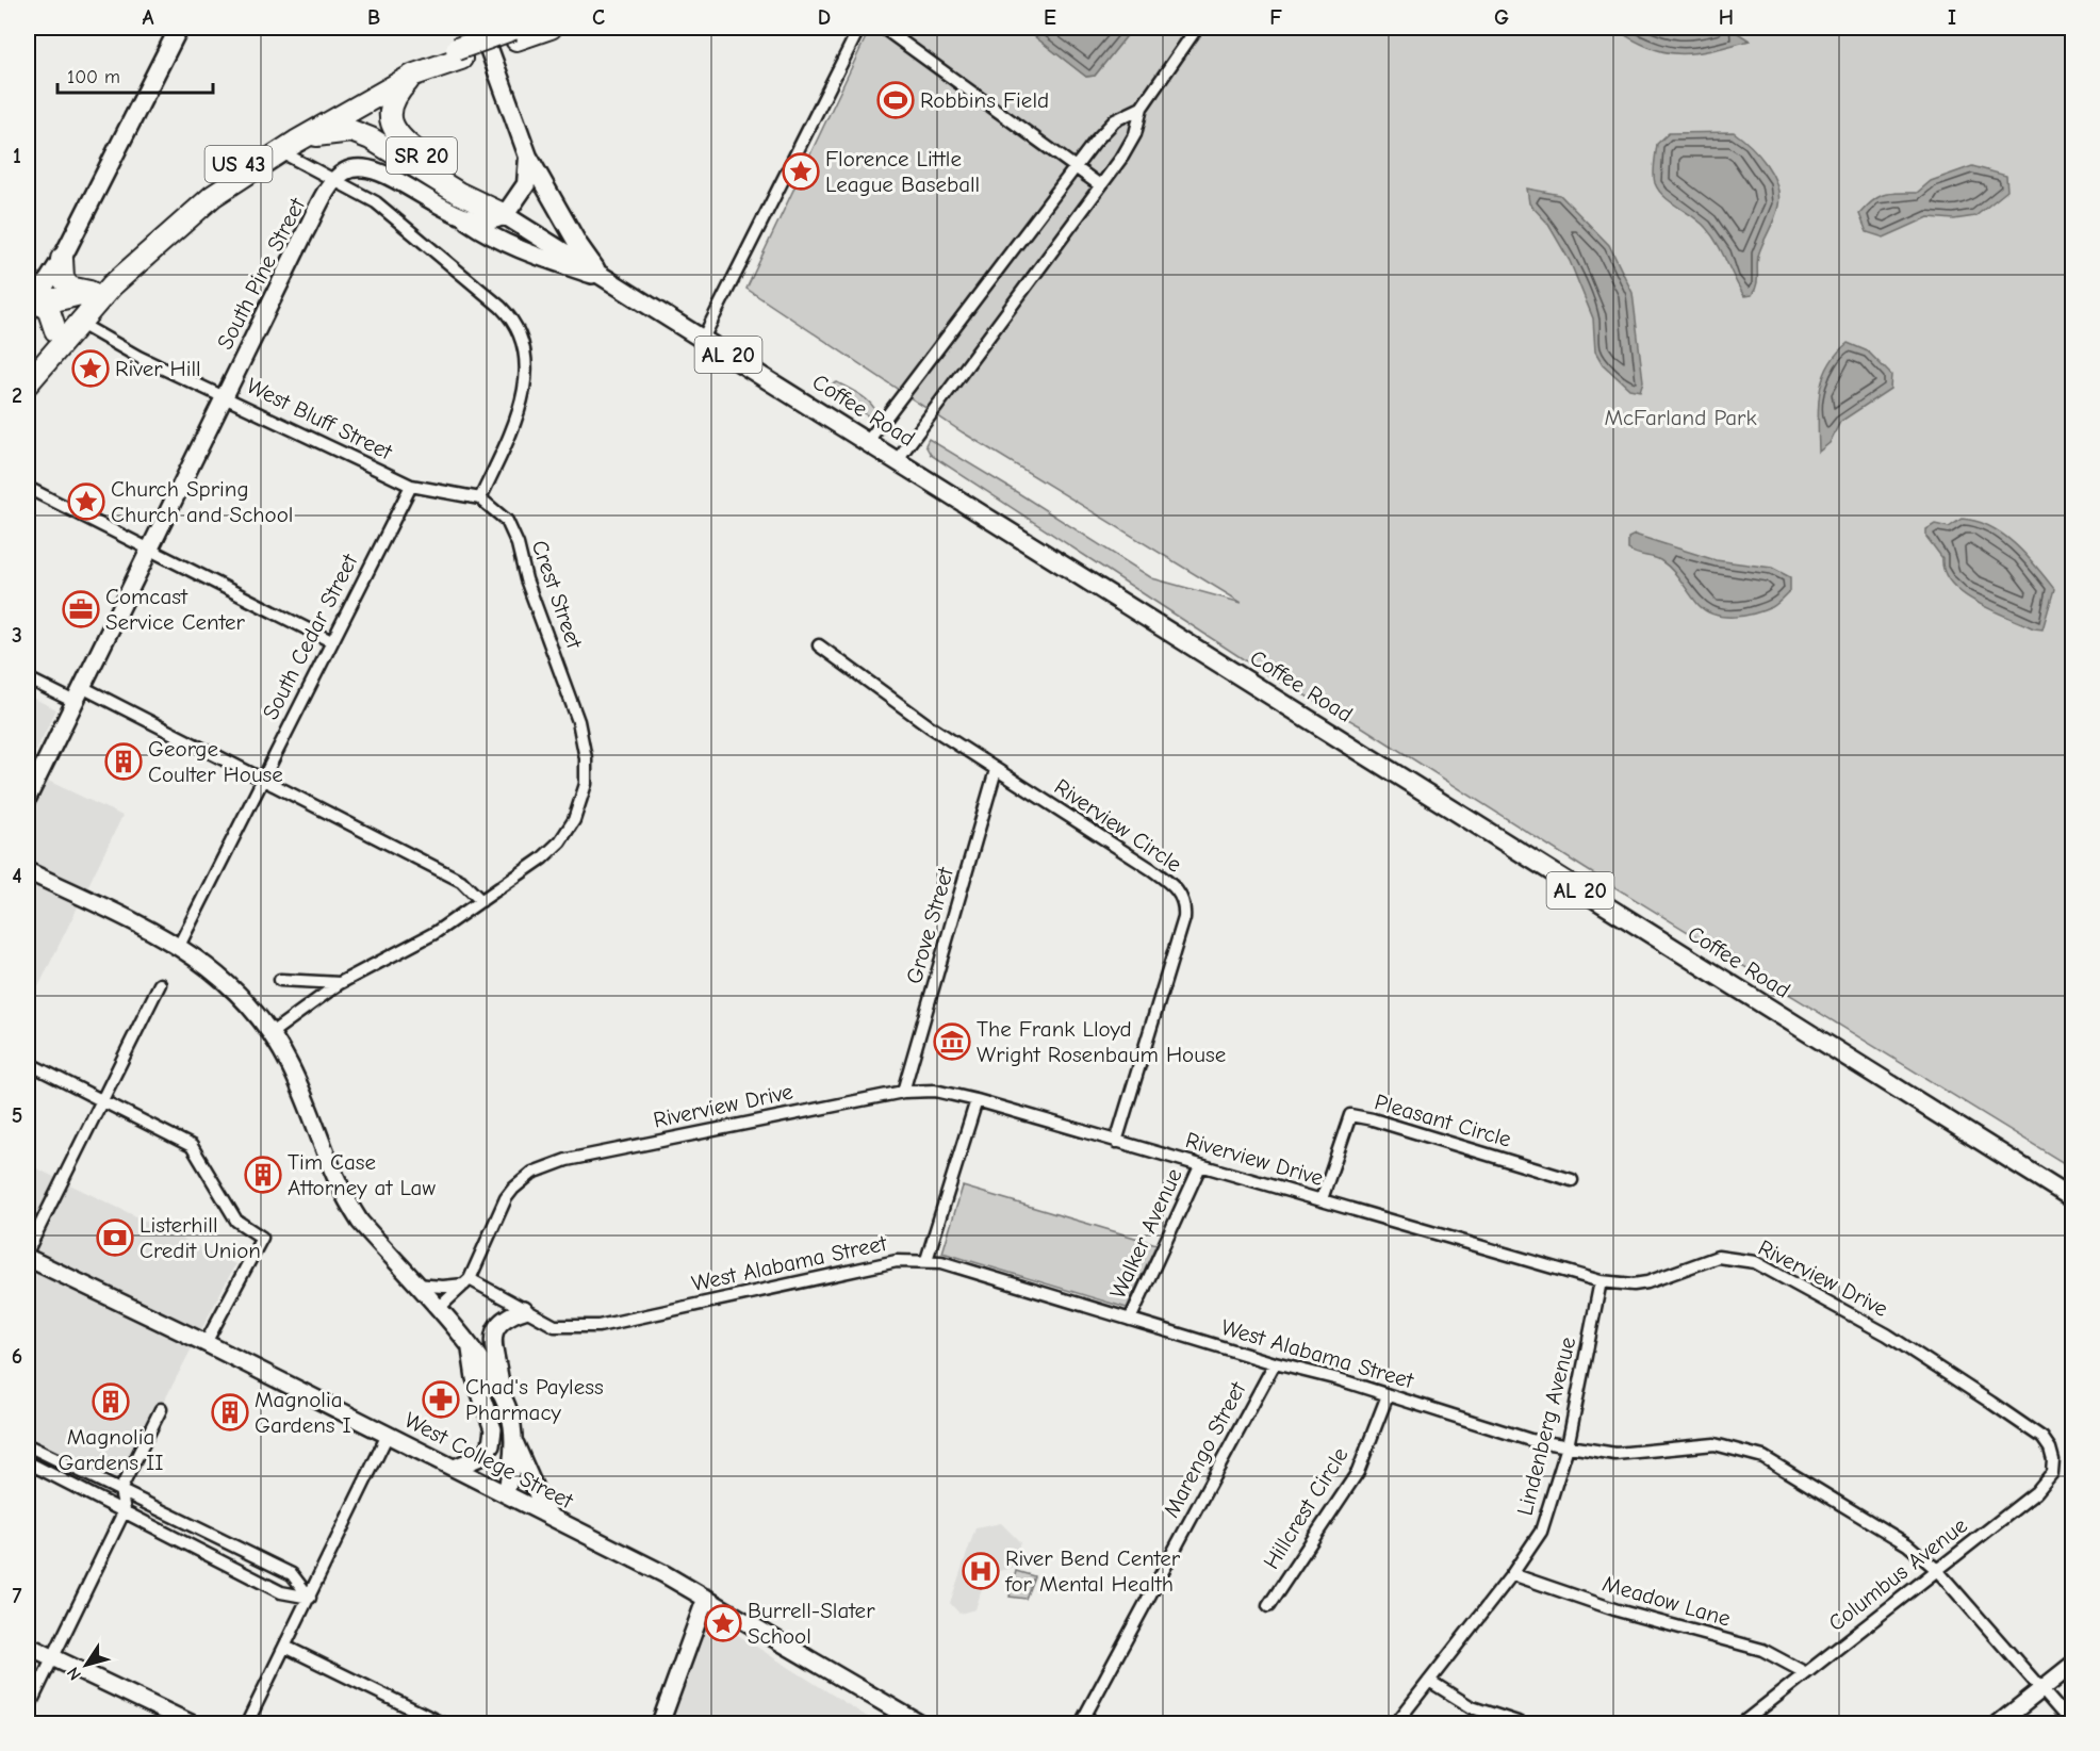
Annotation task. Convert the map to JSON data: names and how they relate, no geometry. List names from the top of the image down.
{
  "streets": {
    "highway": ["SR 20", "US 43"],
    "main road": ["AL 20", "Coffee Road"],
    "street": [
      "South Pine Street",
      "West Bluff Street",
      "Crest Street",
      "South Cedar Street",
      "Riverview Circle",
      "Grove Street",
      "Riverview Drive",
      "Pleasant Circle",
      "Walker Avenue",
      "West Alabama Street",
      "Lindenberg Avenue",
      "Marengo Street",
      "West College Street",
      "Hillcrest Circle",
      "Columbus Avenue",
      "Meadow Lane"
    ]
  },
  "crossings": [
    ["SR 20", "US 43"],
    ["SR 20", "Coffee Road"],
    ["US 43", "West Bluff Street"],
    ["South Pine Street", "West Bluff Street"],
    ["West Bluff Street", "Crest Street"],
    ["West Bluff Street", "South Cedar Street"],
    ["Riverview Circle", "Grove Street"],
    ["Riverview Circle", "Riverview Drive"],
    ["Grove Street", "Riverview Drive"],
    ["Riverview Drive", "Pleasant Circle"],
    ["Riverview Drive", "Walker Avenue"],
    ["Riverview Drive", "West Alabama Street"],
    ["Riverview Drive", "Lindenberg Avenue"],
    ["Riverview Drive", "Columbus Avenue"],
    ["Walker Avenue", "West Alabama Street"],
    ["West Alabama Street", "Lindenberg Avenue"],
    ["West Alabama Street", "Marengo Street"],
    ["West Alabama Street", "Hillcrest Circle"],
    ["West Alabama Street", "Columbus Avenue"],
    ["Lindenberg Avenue", "Meadow Lane"],
    ["Columbus Avenue", "Meadow Lane"]
  ],
  "parks": ["McFarland Park"],
  "places": {
    "sports": ["Robbins Field"],
    "place": [
      "Florence Little League Baseball",
      "River Hill",
      "Church Spring Church and School",
      "Burrell-Slater School"
    ],
    "office": ["Comcast Service Center"],
    "building": [
      "George Coulter House",
      "Tim Case Attorney at Law",
      "Magnolia Gardens II",
      "Magnolia Gardens I"
    ],
    "museum": ["The Frank Lloyd Wright Rosenbaum House"],
    "bank": ["Listerhill Credit Union"],
    "pharmacy": ["Chad's Payless Pharmacy"],
    "hospital": ["River Bend Center for Mental Health"]
  },
  "scale_bar": "100 m",
  "north": "bottom left",
  "grid": {
    "columns": [
      "A",
      "B",
      "C",
      "D",
      "E",
      "F",
      "G",
      "H",
      "I"
    ],
    "rows": [
      "1",
      "2",
      "3",
      "4",
      "5",
      "6",
      "7"
    ]
  }
}
